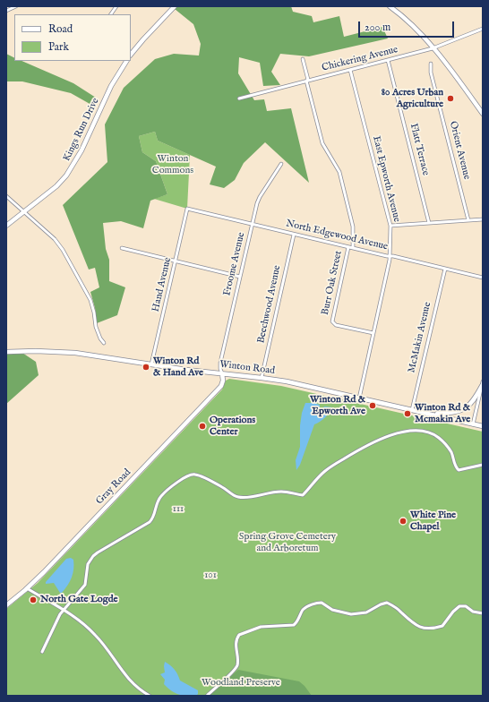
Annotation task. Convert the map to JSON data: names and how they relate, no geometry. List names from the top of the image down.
{
  "streets": {
    "street": [
      "Chickering Avenue",
      "Kings Run Drive",
      "Flatt Terrace",
      "Orient Avenue",
      "East Epworth Avenue",
      "North Edgewood Avenue",
      "Froome Avenue",
      "Burr Oak Street",
      "Hand Avenue",
      "Beechwood Avenue",
      "McMakin Avenue",
      "Winton Road",
      "Gray Road"
    ]
  },
  "crossings": [
    ["Chickering Avenue", "Flatt Terrace"],
    ["Chickering Avenue", "East Epworth Avenue"],
    ["Chickering Avenue", "Burr Oak Street"],
    ["East Epworth Avenue", "North Edgewood Avenue"],
    ["East Epworth Avenue", "Burr Oak Street"],
    ["East Epworth Avenue", "Winton Road"],
    ["North Edgewood Avenue", "Froome Avenue"],
    ["North Edgewood Avenue", "Burr Oak Street"],
    ["North Edgewood Avenue", "Hand Avenue"],
    ["North Edgewood Avenue", "Beechwood Avenue"],
    ["North Edgewood Avenue", "McMakin Avenue"],
    ["Froome Avenue", "Winton Road"],
    ["Froome Avenue", "Gray Road"],
    ["Hand Avenue", "Winton Road"],
    ["Beechwood Avenue", "Winton Road"],
    ["McMakin Avenue", "Winton Road"],
    ["Winton Road", "Gray Road"]
  ],
  "parks": [
    "Winton Commons",
    "111",
    "Spring Grove Cemetery and Arboretum",
    "101",
    "Woodland Preserve"
  ],
  "places": [
    "80 Acres Urban Agriculture",
    "Winton Rd & Hand Ave",
    "Winton Rd & Epworth Ave",
    "Winton Rd & Mcmakin Ave",
    "Operations Center",
    "White Pine Chapel",
    "North Gate Logde"
  ],
  "legend": ["Road", "Park"],
  "scale_bar": "200 m"
}
